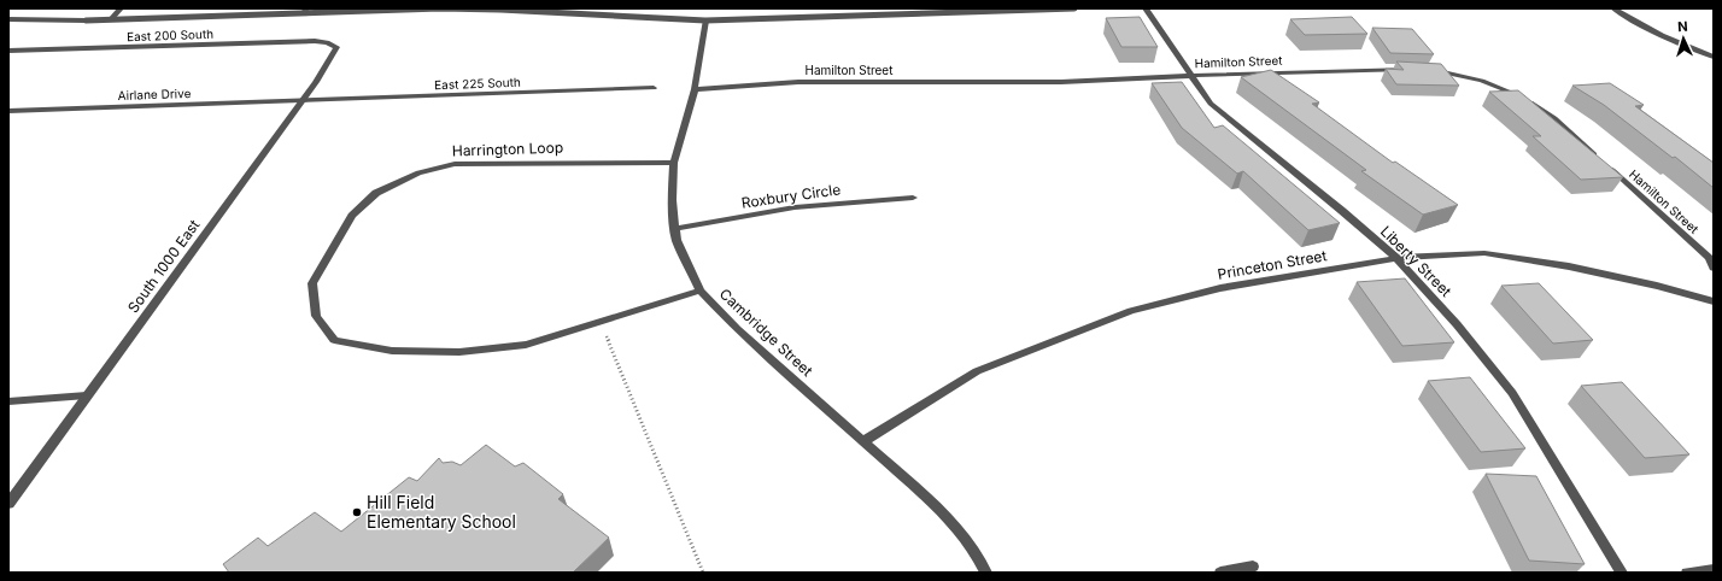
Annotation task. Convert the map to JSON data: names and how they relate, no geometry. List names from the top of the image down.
{
  "streets": {
    "street": [
      "East 200 South",
      "Hamilton Street",
      "East 225 South",
      "Airlane Drive",
      "Harrington Loop",
      "Roxbury Circle",
      "Liberty Street",
      "Princeton Street",
      "South 1000 East",
      "Cambridge Street"
    ]
  },
  "crossings": [
    ["East 200 South", "South 1000 East"],
    ["Hamilton Street", "Liberty Street"],
    ["Hamilton Street", "Cambridge Street"],
    ["East 225 South", "Airlane Drive"],
    ["East 225 South", "South 1000 East"],
    ["Airlane Drive", "South 1000 East"],
    ["Harrington Loop", "Cambridge Street"],
    ["Roxbury Circle", "Cambridge Street"],
    ["Liberty Street", "Princeton Street"],
    ["Princeton Street", "Cambridge Street"]
  ],
  "places": ["Hill Field Elementary School"],
  "north": "top"
}
